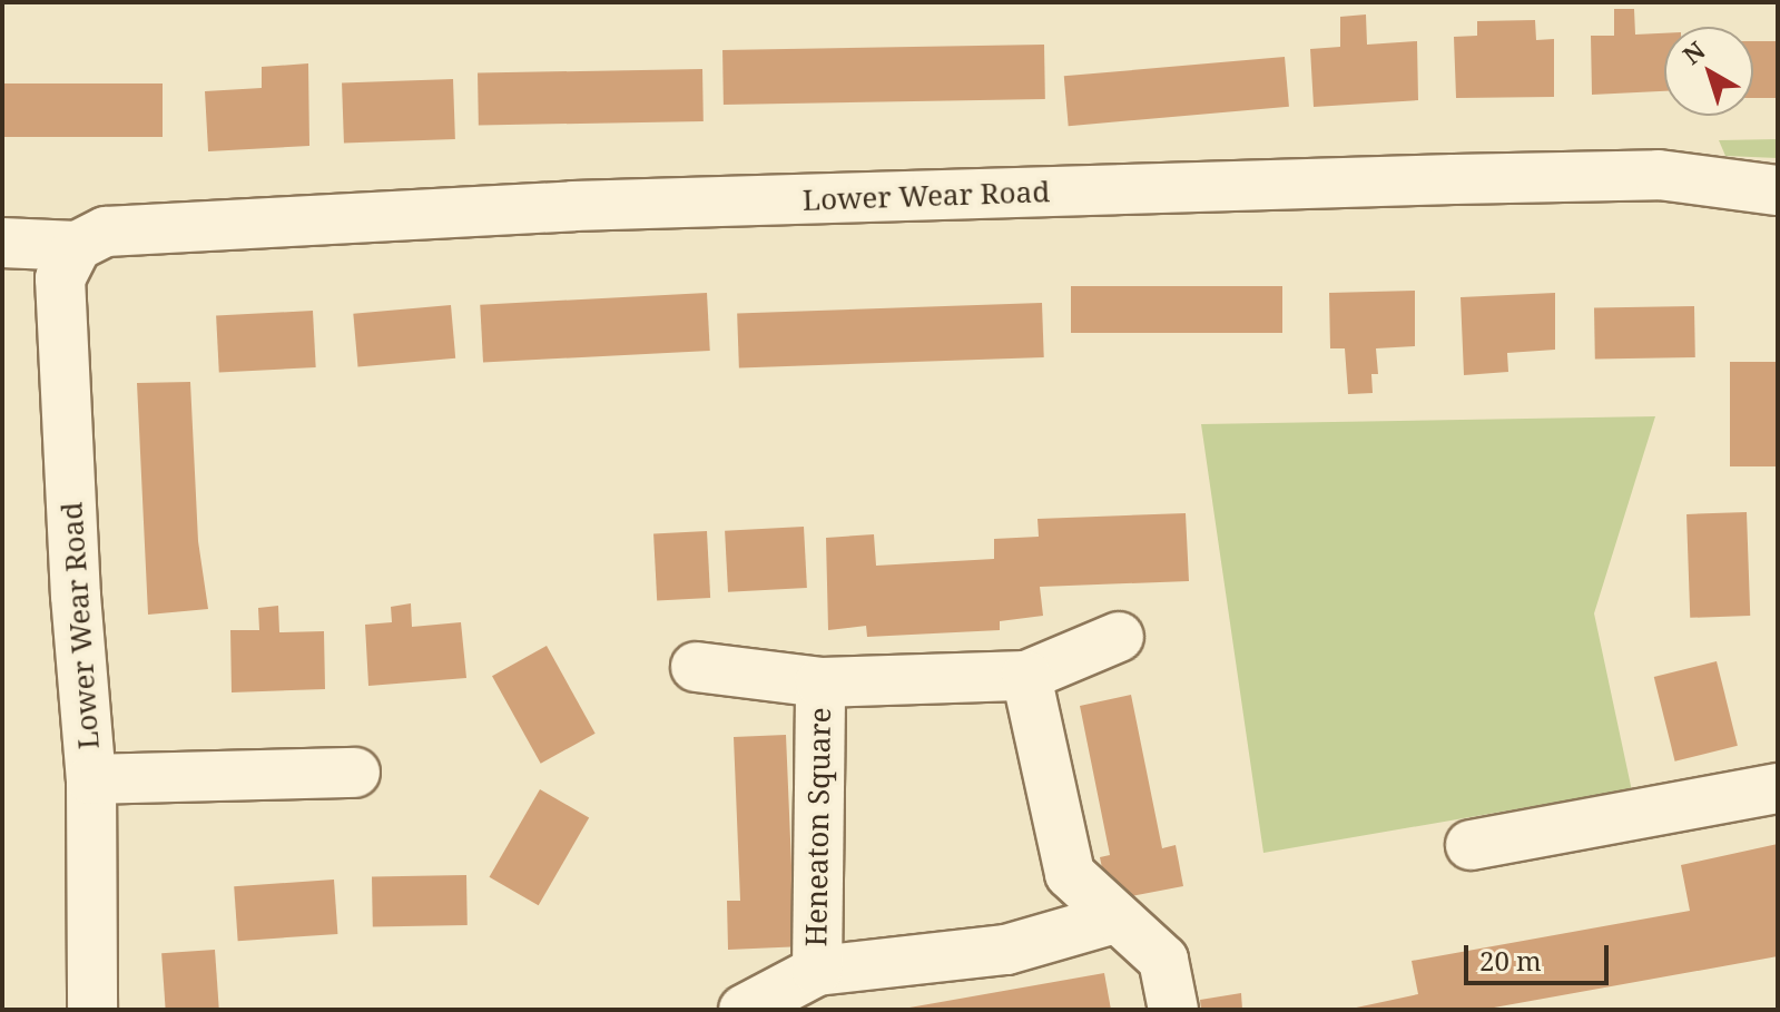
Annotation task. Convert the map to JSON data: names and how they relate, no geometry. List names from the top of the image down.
{
  "streets": {
    "street": ["Lower Wear Road", "Heneaton Square"]
  },
  "scale_bar": "20 m",
  "north": "top left"
}
